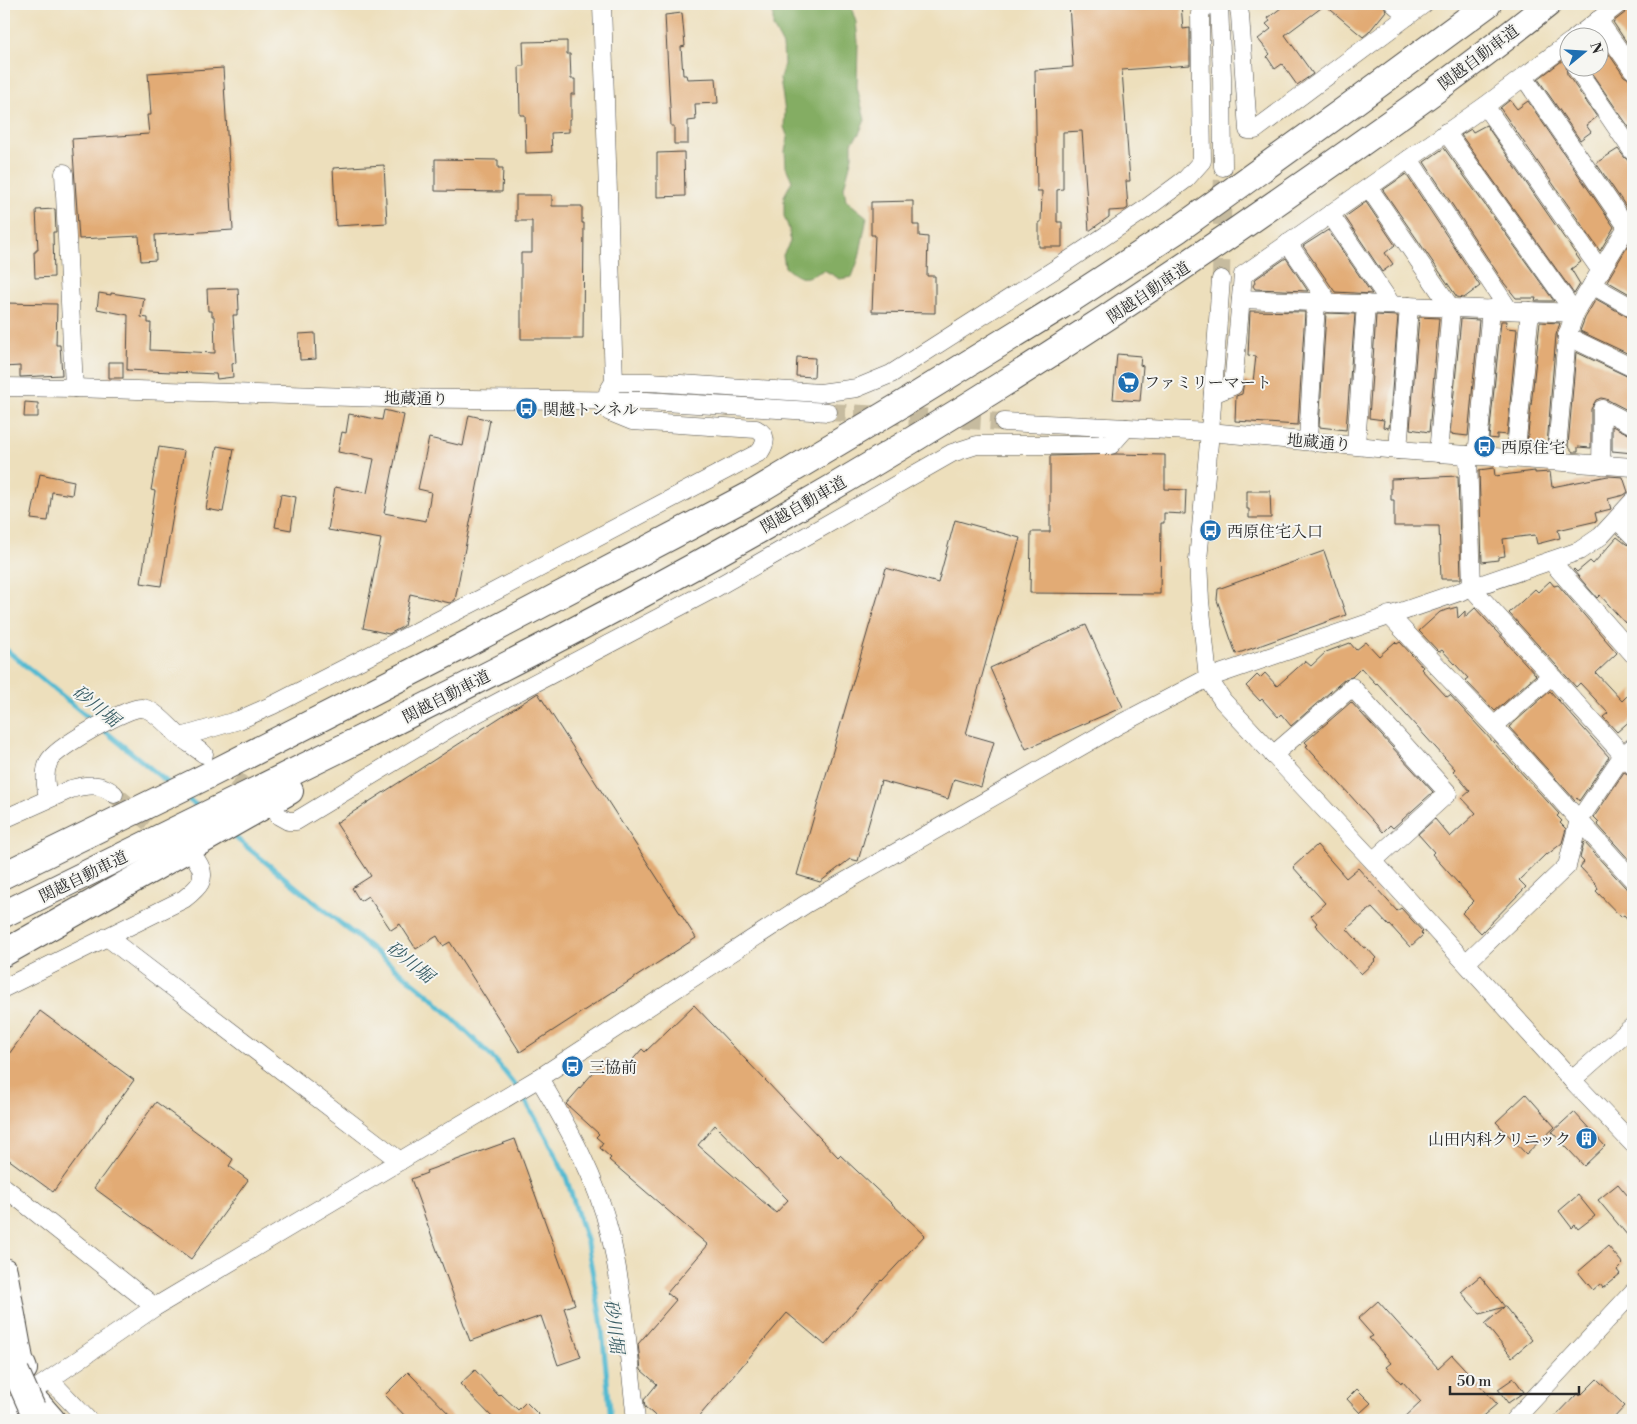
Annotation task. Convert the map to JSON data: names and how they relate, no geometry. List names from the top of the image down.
{
  "streets": {
    "highway": ["関越自動車道"],
    "street": ["地蔵通り"]
  },
  "water": ["砂川堀"],
  "places": {
    "supermarket": ["ファミリーマート"],
    "bus stop": [
      "関越トンネル",
      "西原住宅",
      "西原住宅入口",
      "三協前"
    ],
    "building": ["山田内科クリニック"]
  },
  "scale_bar": "50 m",
  "north": "right"
}
